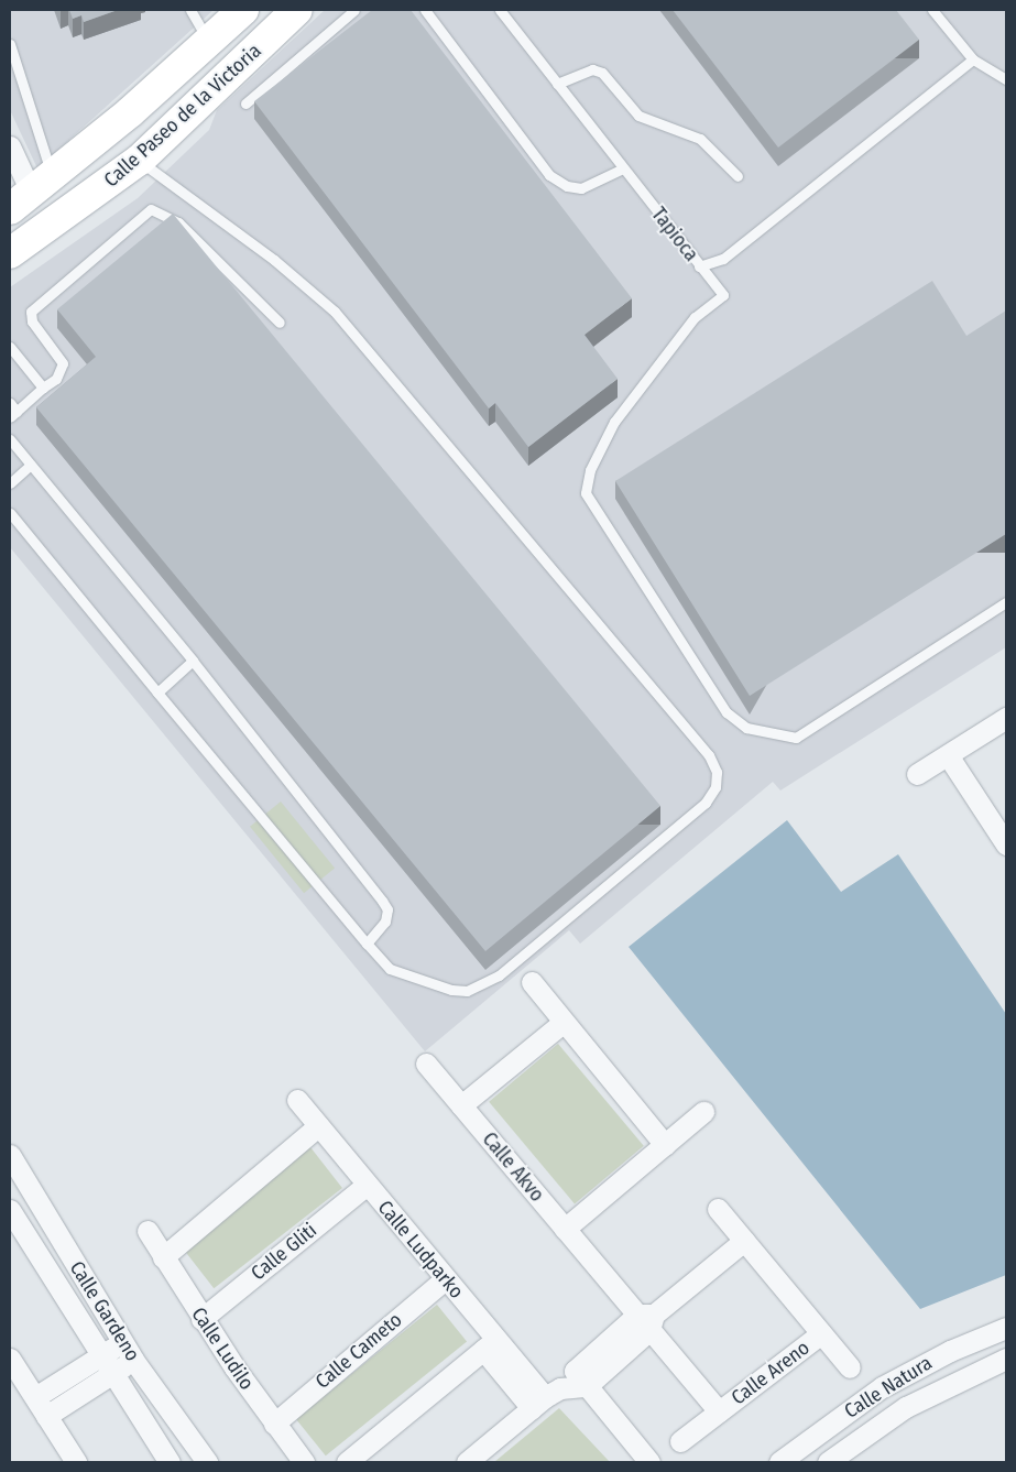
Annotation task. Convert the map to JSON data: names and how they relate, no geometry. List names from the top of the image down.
{
  "streets": {
    "main road": ["Calle Paseo de la Victoria"],
    "street": [
      "Calle Akvo",
      "Calle Ludparko",
      "Calle Gliti",
      "Calle Gardeno",
      "Calle Ludilo",
      "Calle Cameto",
      "Calle Areno",
      "Calle Natura"
    ],
    "lane": ["Tapioca"]
  },
  "crossings": [
    ["Calle Akvo", "Calle Areno"],
    ["Calle Ludparko", "Calle Gliti"],
    ["Calle Ludparko", "Calle Cameto"],
    ["Calle Gliti", "Calle Ludilo"],
    ["Calle Ludilo", "Calle Cameto"]
  ]
}
